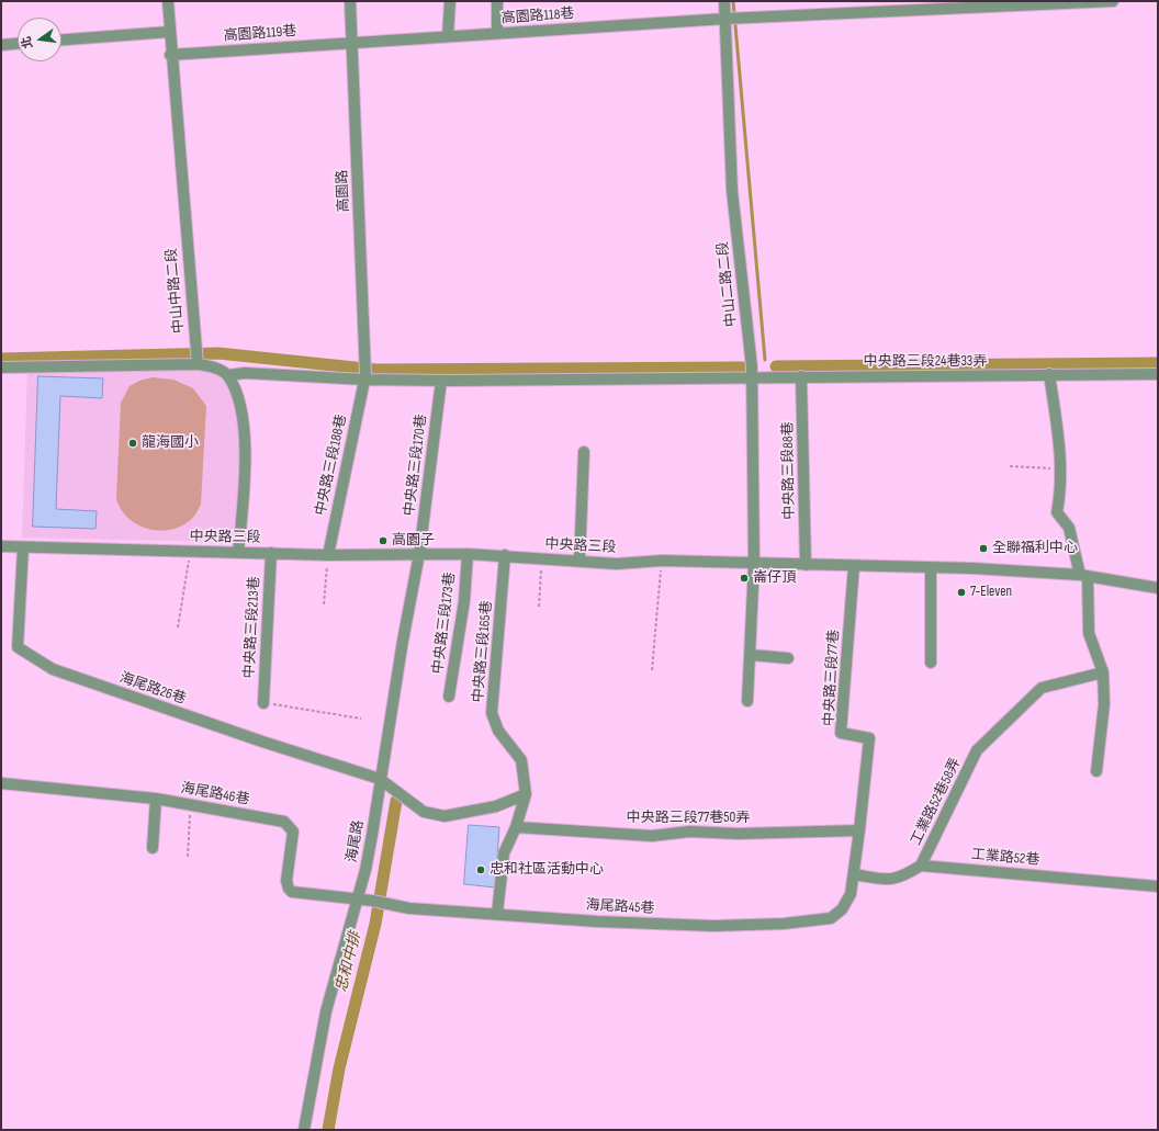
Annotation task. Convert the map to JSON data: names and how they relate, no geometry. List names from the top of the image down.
{
  "streets": {
    "street": [
      "高園路118巷",
      "高園路119巷",
      "高園路",
      "中山二路二段",
      "中山中路二段",
      "中央路三段24巷33弄",
      "中央路三段188巷",
      "中央路三段170巷",
      "中央路三段88巷",
      "中央路三段",
      "中央路三段173巷",
      "中央路三段213巷",
      "中央路三段165巷",
      "中央路三段77巷",
      "海尾路26巷",
      "海尾路46巷",
      "工業路52巷58弄",
      "中央路三段77巷50弄",
      "海尾路",
      "工業路52巷",
      "海尾路45巷"
    ]
  },
  "crossings": [
    ["高園路118巷", "高園路119巷"],
    ["高園路118巷", "高園路"],
    ["高園路118巷", "中山二路二段"],
    ["高園路119巷", "高園路"],
    ["高園路119巷", "中山中路二段"],
    ["高園路", "中央路三段24巷33弄"],
    ["高園路", "中央路三段188巷"],
    ["中山二路二段", "中央路三段24巷33弄"],
    ["中山二路二段", "中央路三段"],
    ["中央路三段24巷33弄", "中央路三段188巷"],
    ["中央路三段24巷33弄", "中央路三段170巷"],
    ["中央路三段24巷33弄", "中央路三段88巷"],
    ["中央路三段188巷", "中央路三段"],
    ["中央路三段170巷", "中央路三段"],
    ["中央路三段170巷", "海尾路"],
    ["中央路三段88巷", "中央路三段"],
    ["中央路三段", "中央路三段173巷"],
    ["中央路三段", "中央路三段213巷"],
    ["中央路三段", "中央路三段165巷"],
    ["中央路三段", "中央路三段77巷"],
    ["中央路三段", "海尾路26巷"],
    ["中央路三段", "海尾路"],
    ["中央路三段77巷", "中央路三段77巷50弄"],
    ["中央路三段77巷", "海尾路45巷"],
    ["海尾路26巷", "海尾路"],
    ["海尾路46巷", "海尾路"],
    ["海尾路46巷", "海尾路45巷"],
    ["工業路52巷58弄", "工業路52巷"],
    ["海尾路", "海尾路45巷"]
  ],
  "water": ["忠和中排"],
  "places": [
    "龍海國小",
    "高園子",
    "全聯福利中心",
    "崙仔頂",
    "7-Eleven",
    "忠和社區活動中心"
  ],
  "north": "left"
}
